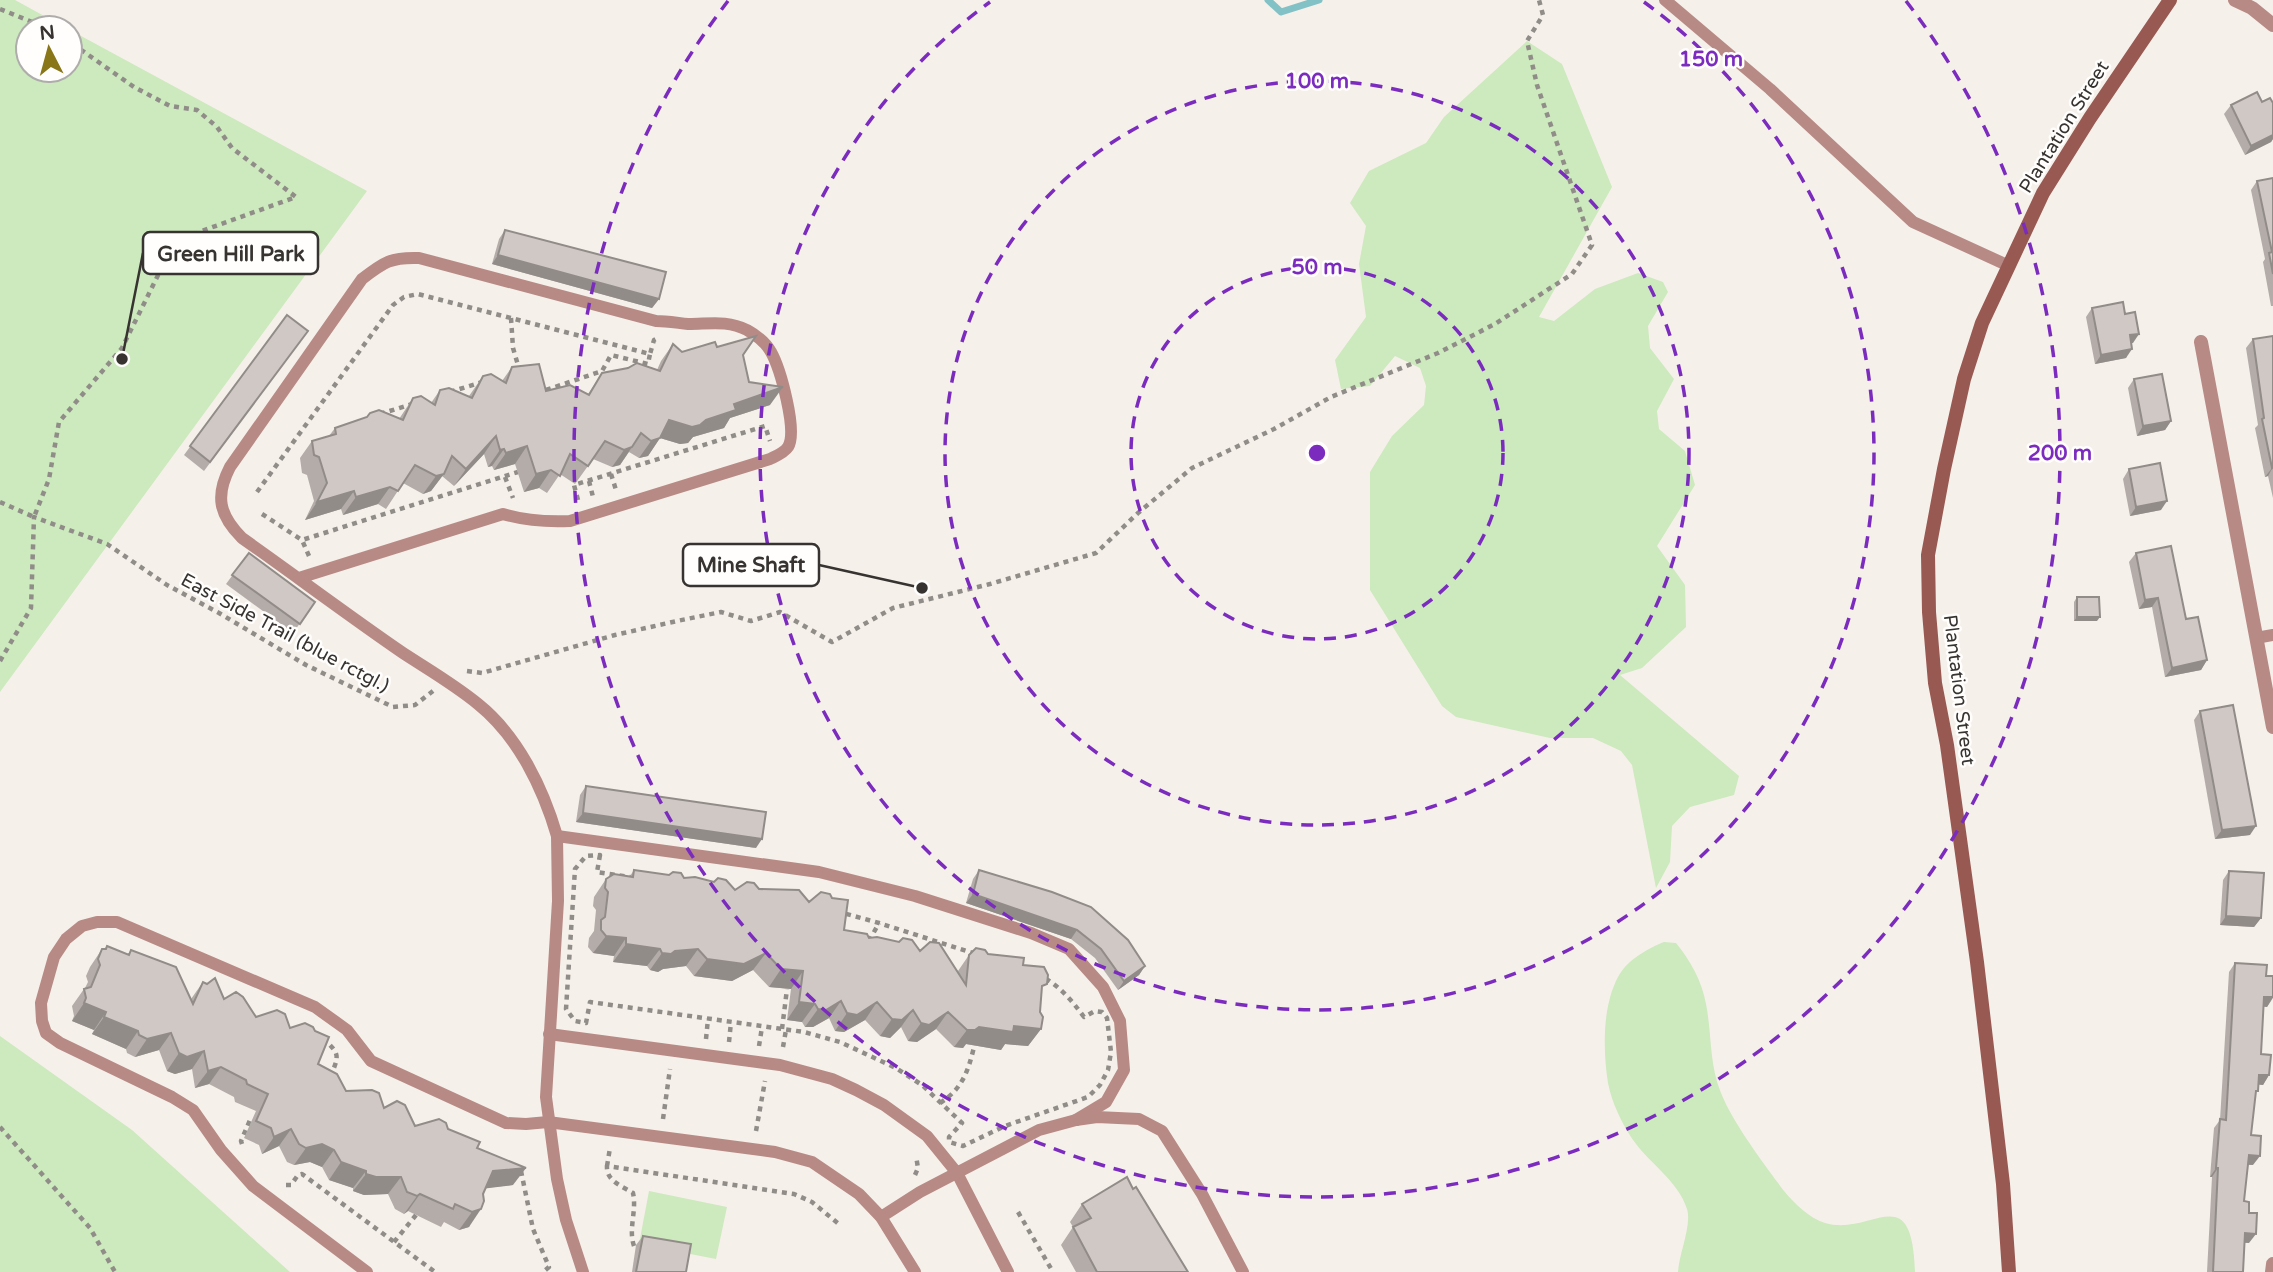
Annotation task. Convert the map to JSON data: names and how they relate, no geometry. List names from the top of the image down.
{
  "streets": {
    "main road": ["Plantation Street"],
    "path": ["East Side Trail (blue rctgl.)"]
  },
  "places": ["Green Hill Park", "Mine Shaft"],
  "north": "top",
  "rings": [
    "150 m",
    "100 m",
    "50 m",
    "200 m"
  ]
}
